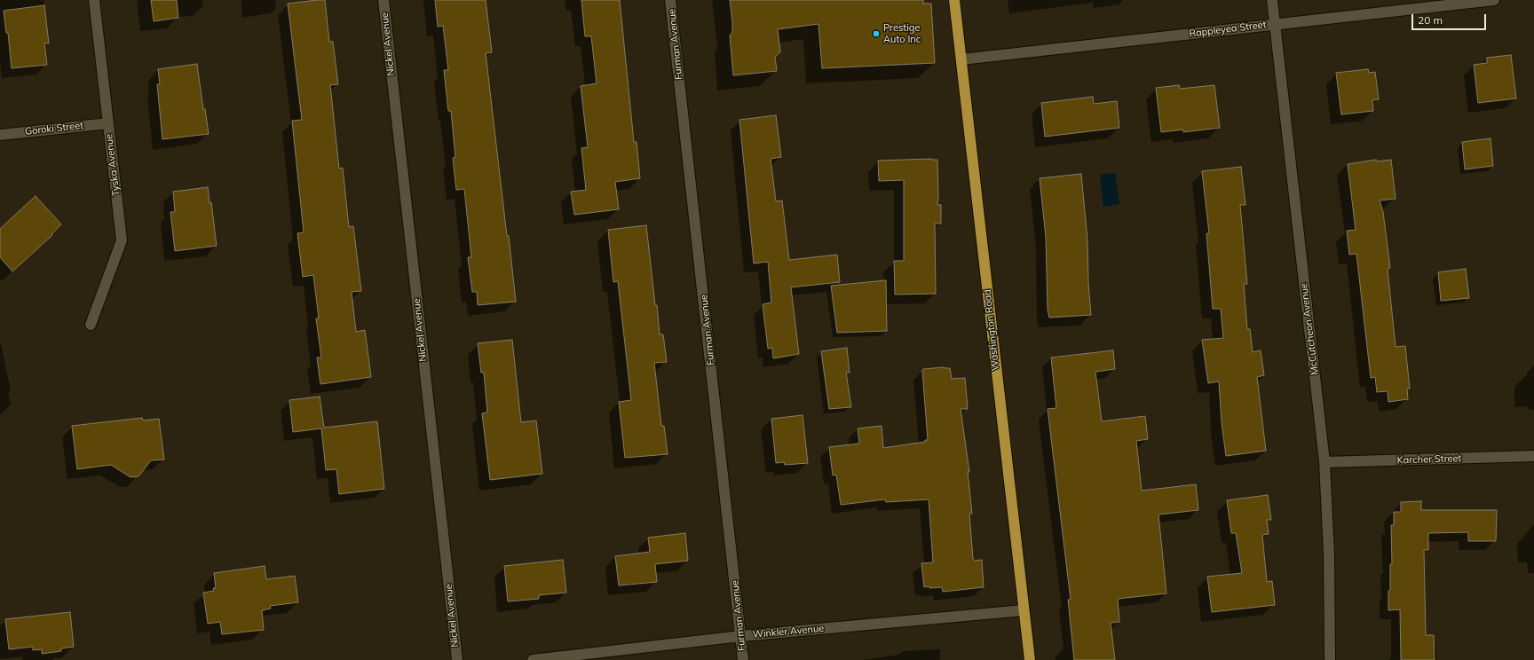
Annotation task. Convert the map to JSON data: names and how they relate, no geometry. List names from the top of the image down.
{
  "streets": {
    "main road": ["Washington Road"],
    "street": [
      "Rappleyea Street",
      "Nickel Avenue",
      "Furman Avenue",
      "Goroki Street",
      "Tyska Avenue",
      "McCutcheon Avenue",
      "Karcher Street",
      "Winkler Avenue"
    ]
  },
  "crossings": [
    ["Rappleyea Street", "McCutcheon Avenue"],
    ["Rappleyea Street", "Washington Road"],
    ["Furman Avenue", "Winkler Avenue"],
    ["Goroki Street", "Tyska Avenue"],
    ["McCutcheon Avenue", "Karcher Street"],
    ["Washington Road", "Winkler Avenue"]
  ],
  "places": ["Prestige Auto Inc"],
  "scale_bar": "20 m"
}
